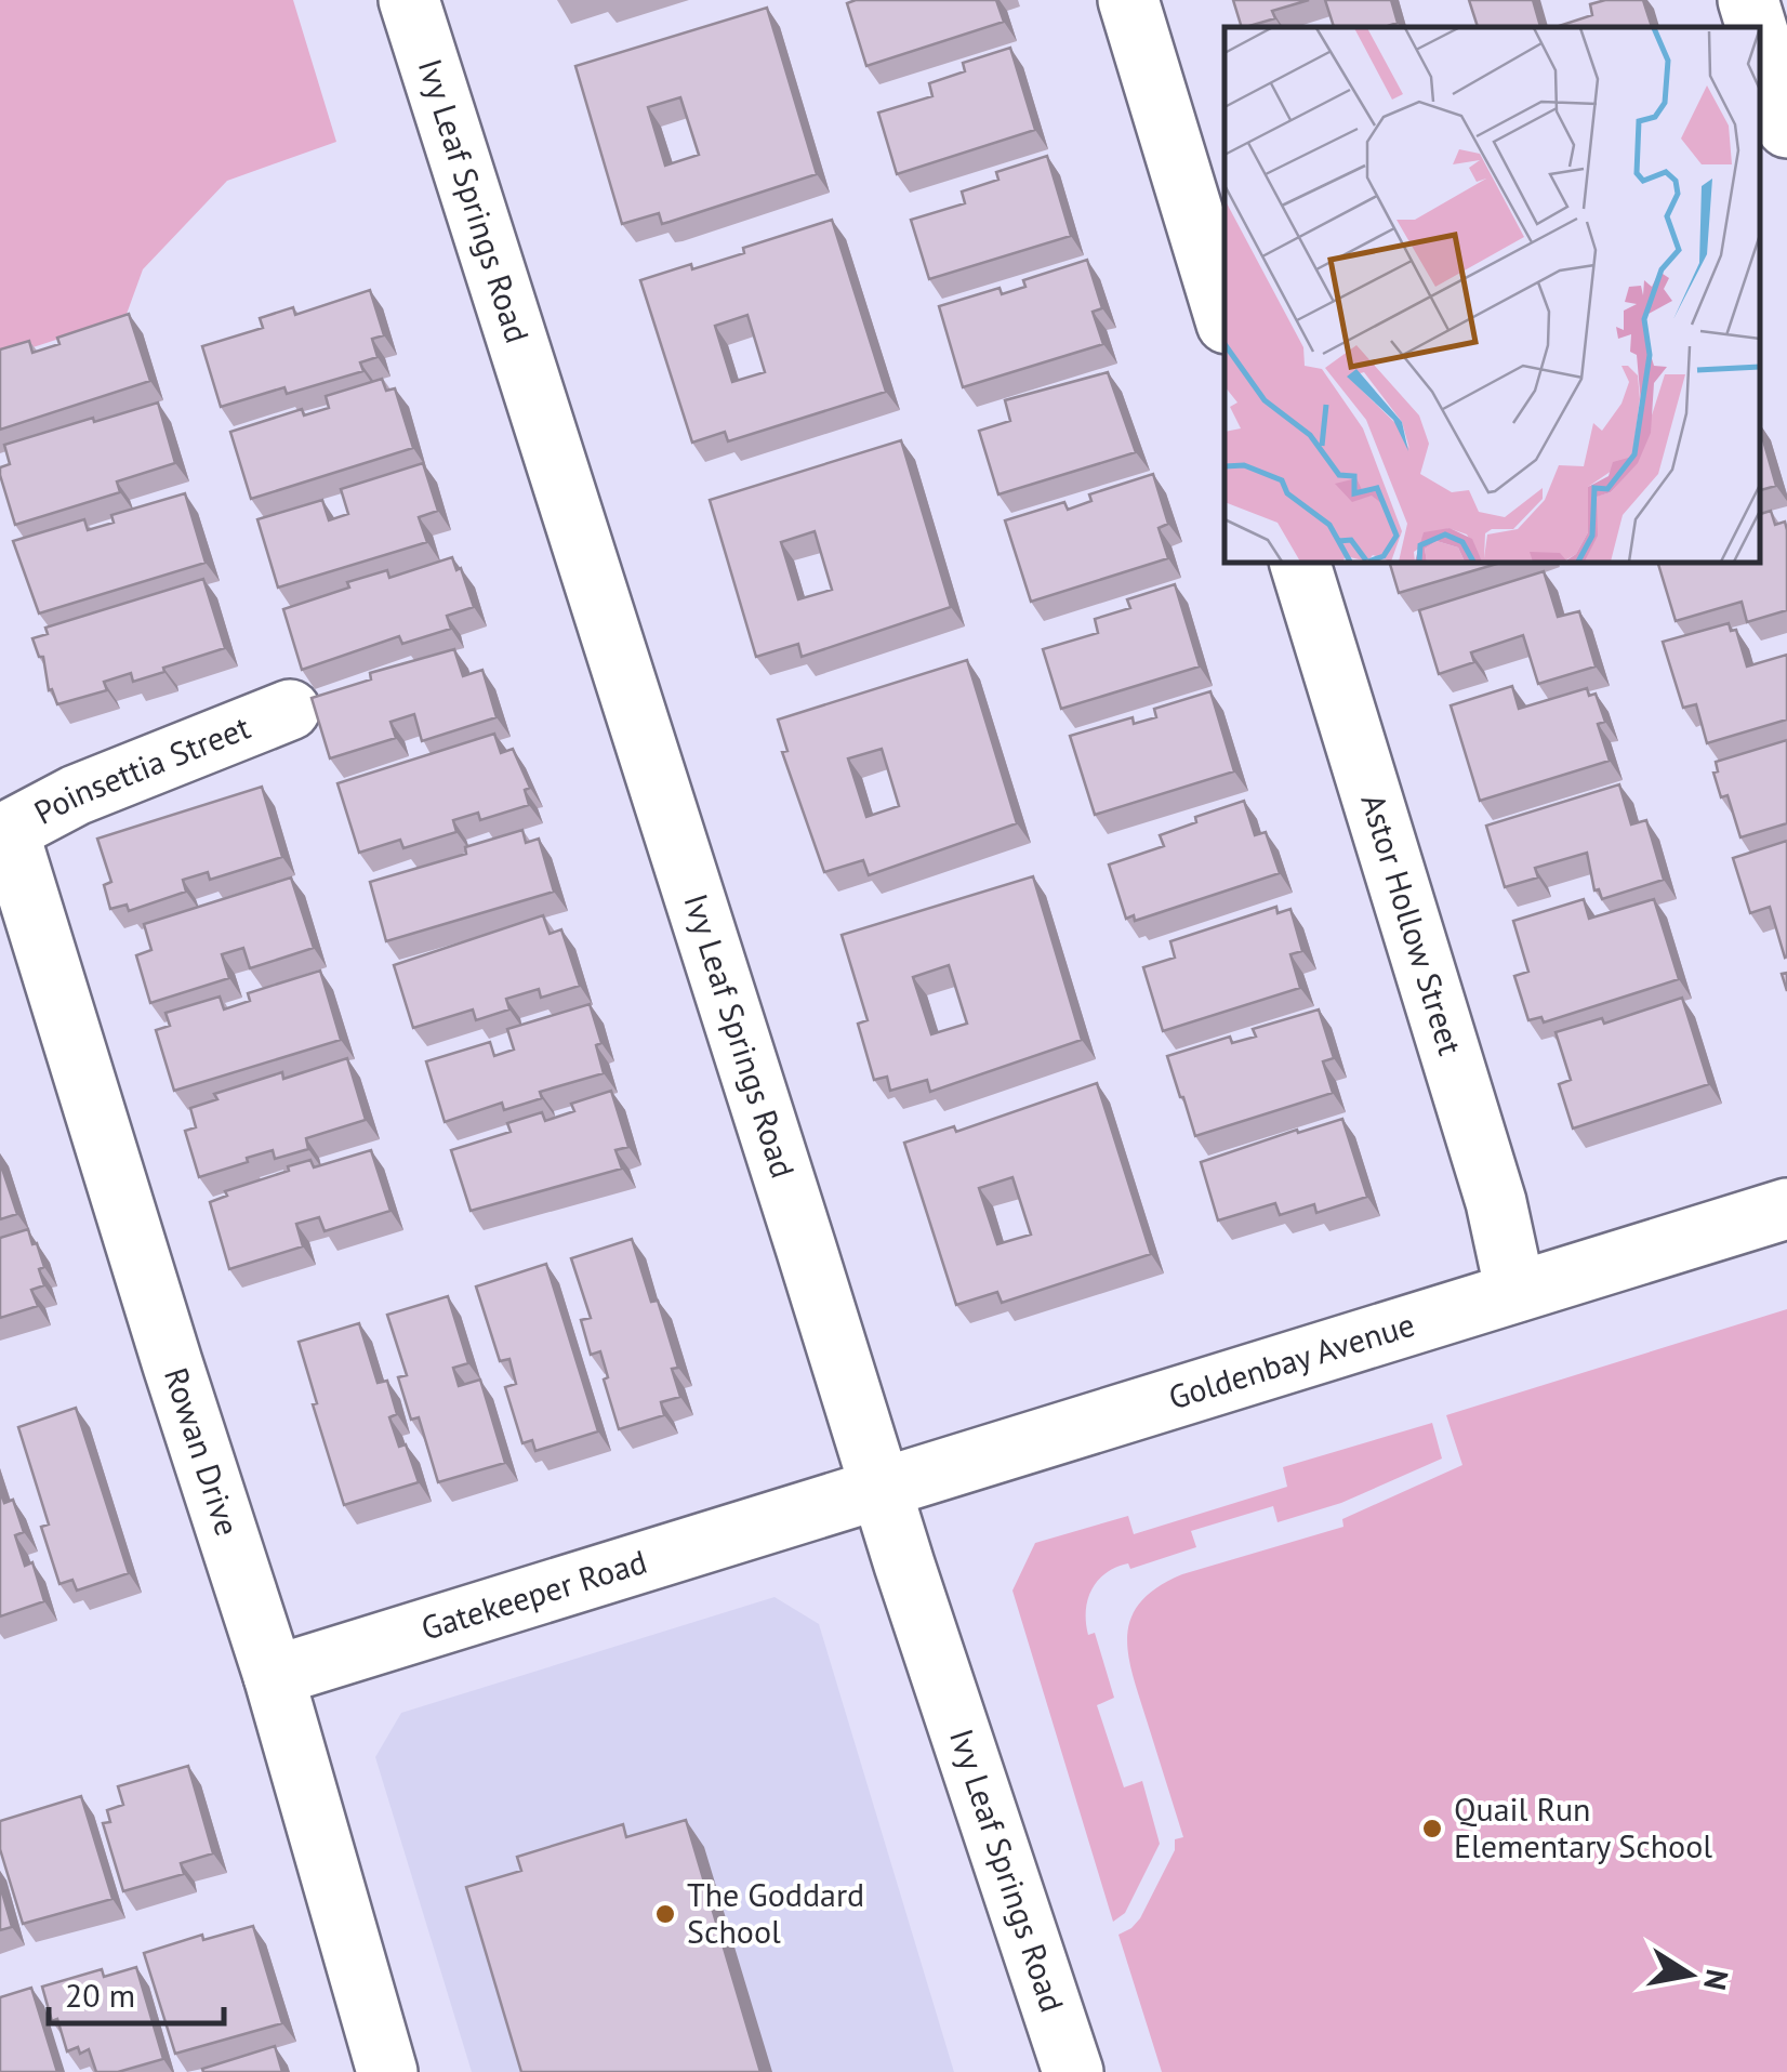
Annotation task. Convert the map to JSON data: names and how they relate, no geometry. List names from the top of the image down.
{
  "streets": {
    "street": [
      "Ivy Leaf Springs Road",
      "Poinsettia Street",
      "Astor Hollow Street",
      "Goldenbay Avenue",
      "Rowan Drive",
      "Gatekeeper Road"
    ]
  },
  "crossings": [
    ["Ivy Leaf Springs Road", "Goldenbay Avenue"],
    ["Poinsettia Street", "Rowan Drive"],
    ["Astor Hollow Street", "Goldenbay Avenue"],
    ["Goldenbay Avenue", "Gatekeeper Road"],
    ["Rowan Drive", "Gatekeeper Road"]
  ],
  "places": ["Quail Run Elementary School", "The Goddard School"],
  "scale_bar": "20 m",
  "north": "right"
}
